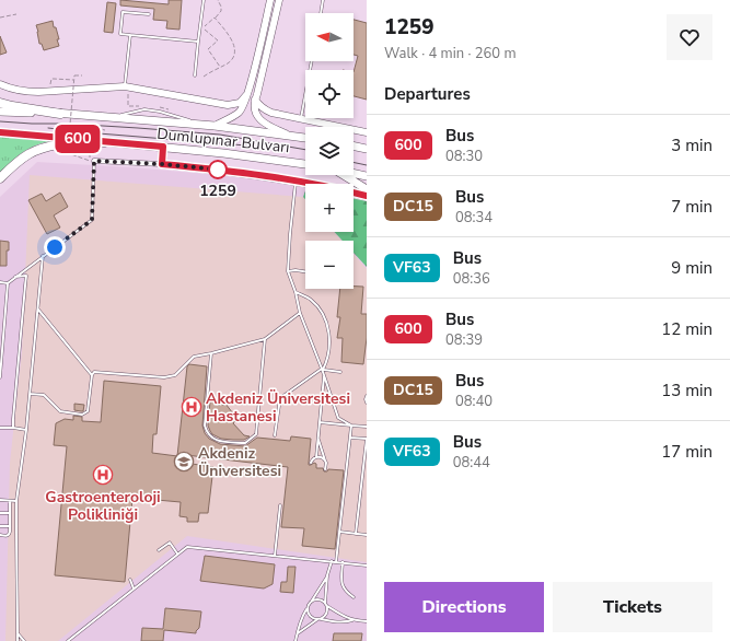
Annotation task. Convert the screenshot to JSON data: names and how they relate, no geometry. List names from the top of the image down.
{
  "streets": {
    "main road": ["Dumlupınar Bulvarı"]
  },
  "places": {
    "other": ["1259"],
    "hospital": ["Akdeniz Üniversitesi Hastanesi", "Gastroenteroloji Polikliniği"],
    "school or university": ["Akdeniz Üniversitesi"]
  },
  "lines": ["bus line 600"],
  "north": "left",
  "page": {
    "on_map": "600",
    "heading": [
      ["1259", "Walk · 4 min · 260 m"],
      "Departures"
    ],
    "map_buttons": ["+", "−"],
    "list": [
      {
        "mark": "600",
        "name": "Bus",
        "note": "08:30",
        "value": "3 min"
      },
      {
        "mark": "DC15",
        "name": "Bus",
        "note": "08:34",
        "value": "7 min"
      },
      {
        "mark": "VF63",
        "name": "Bus",
        "note": "08:36",
        "value": "9 min"
      },
      {
        "mark": "600",
        "name": "Bus",
        "note": "08:39",
        "value": "12 min"
      },
      {
        "mark": "DC15",
        "name": "Bus",
        "note": "08:40",
        "value": "13 min"
      },
      {
        "mark": "VF63",
        "name": "Bus",
        "note": "08:44",
        "value": "17 min"
      }
    ],
    "buttons": ["Directions", "Tickets"]
  }
}
